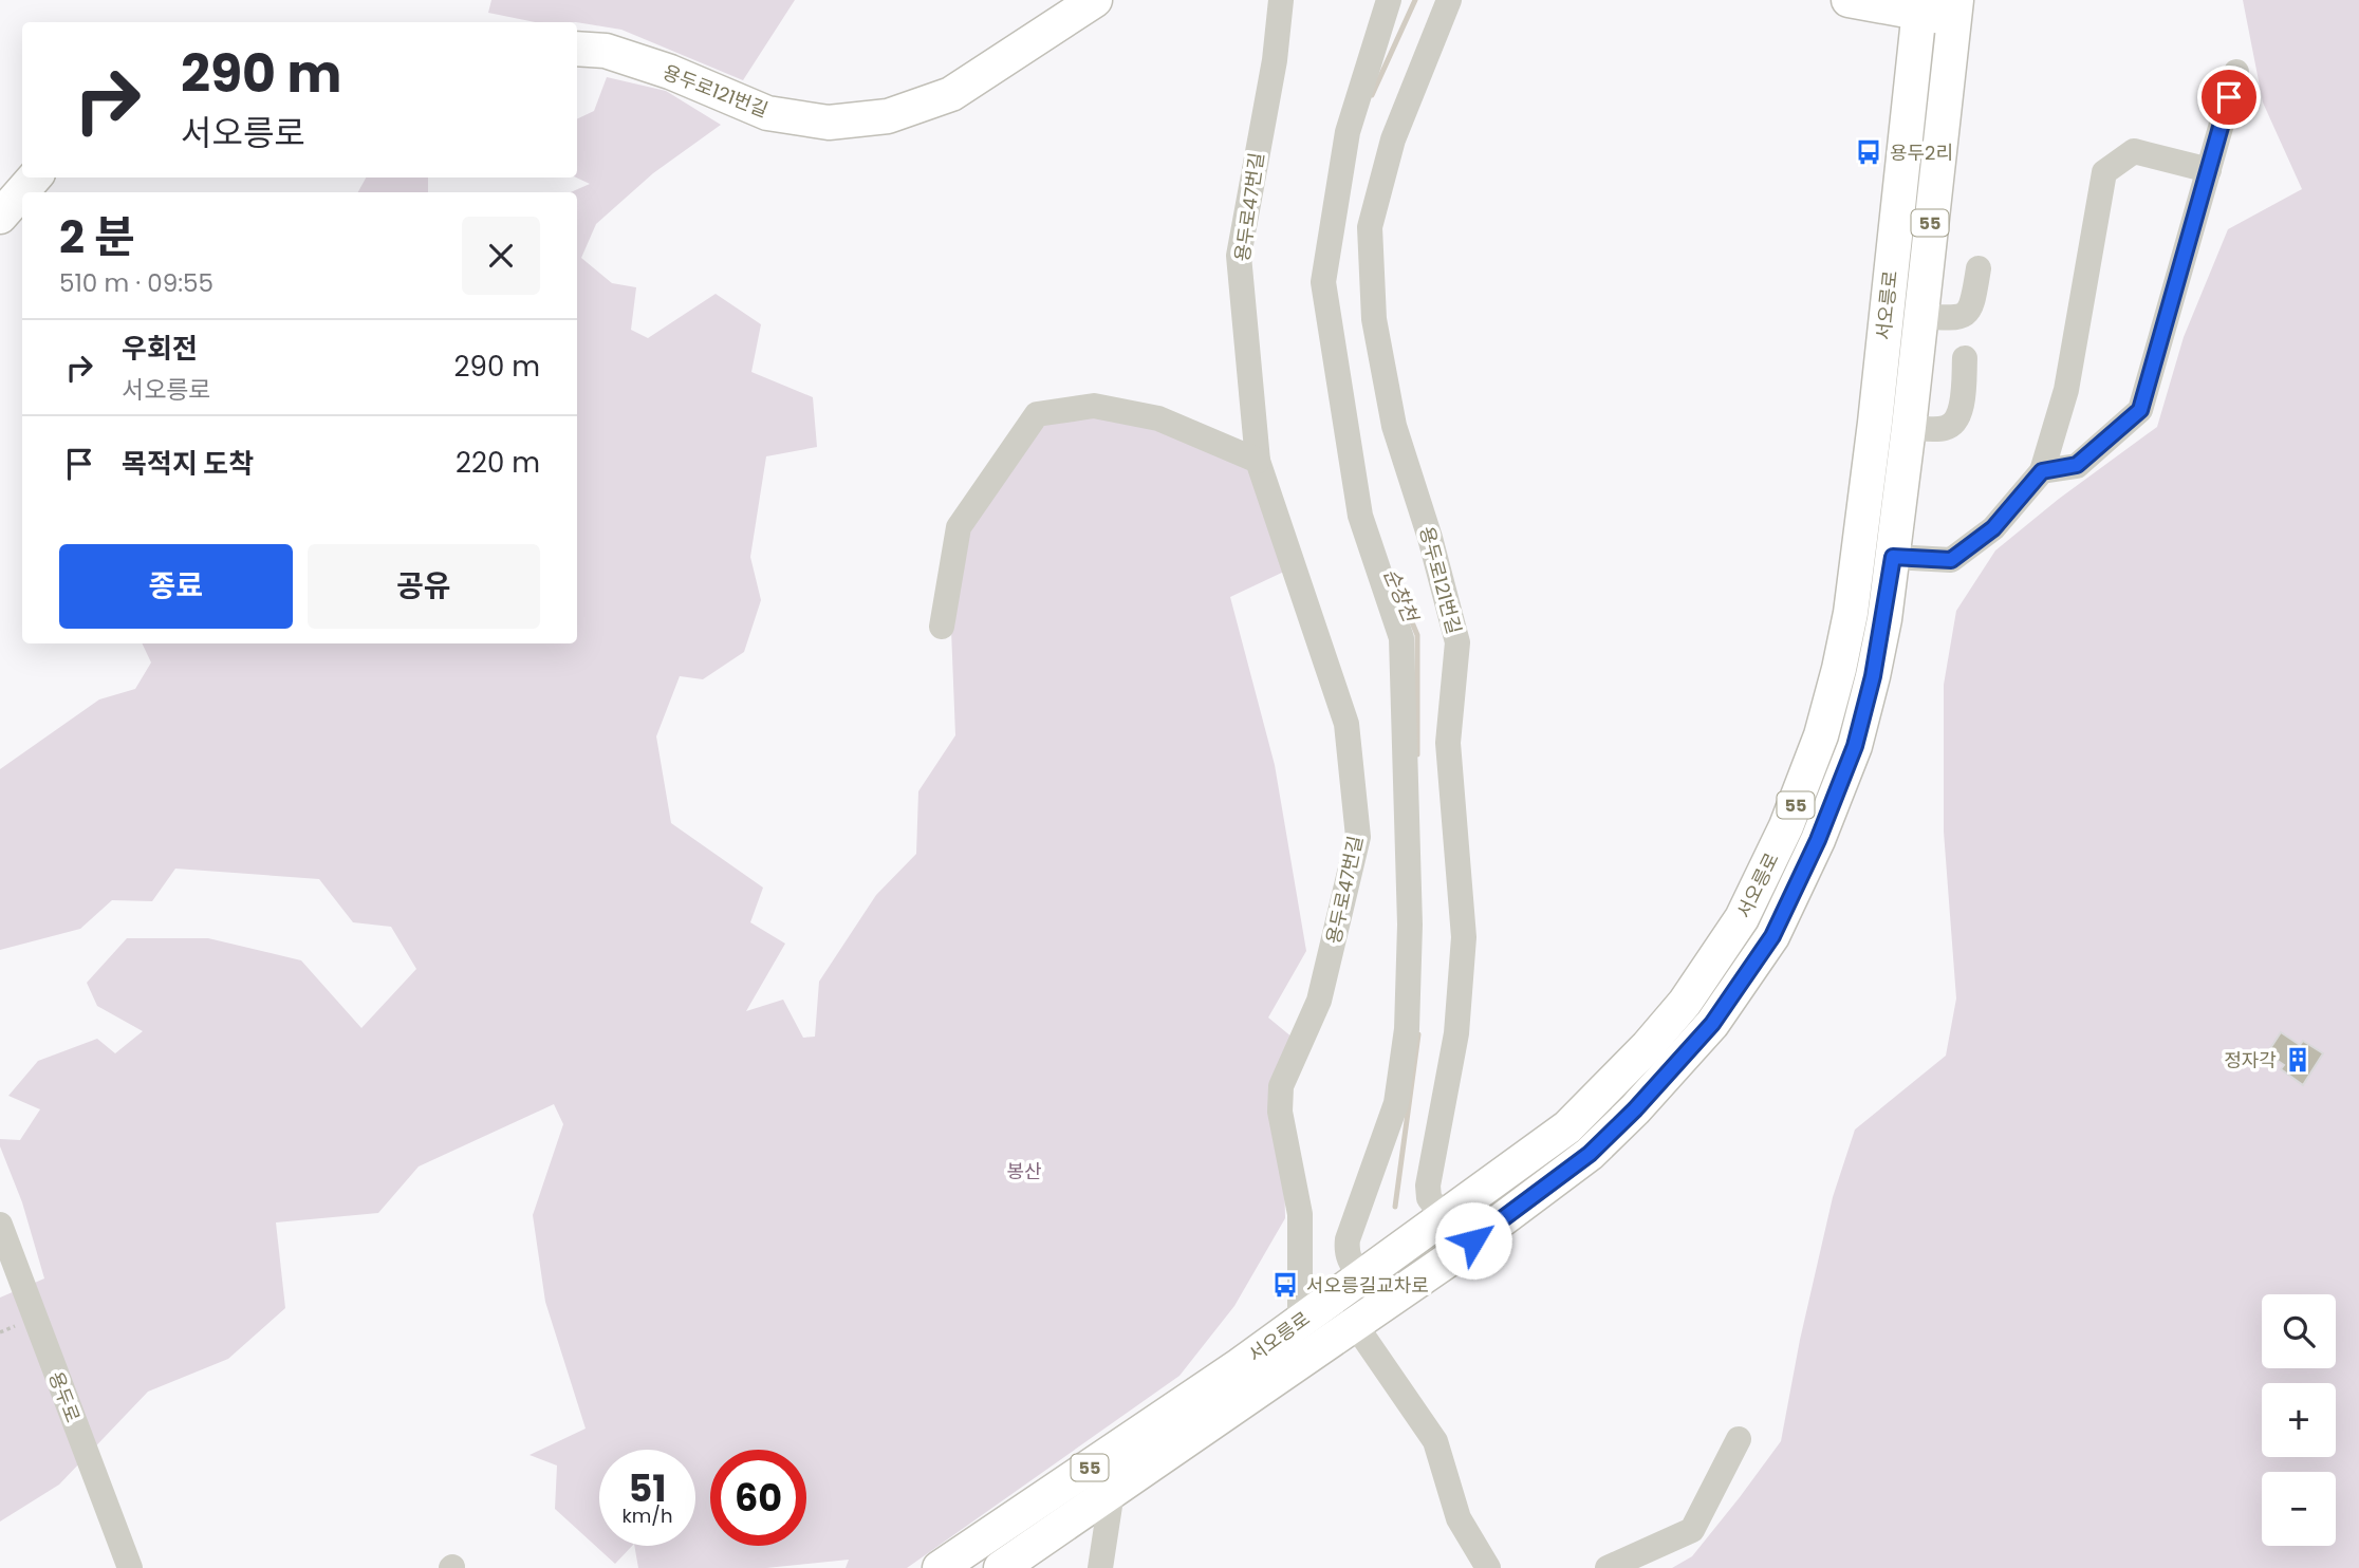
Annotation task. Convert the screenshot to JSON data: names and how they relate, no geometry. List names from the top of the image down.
{
  "streets": {
    "main road": ["용두로121번길", "55", "서오릉로"],
    "street": ["용두로47번길", "용두로"]
  },
  "crossings": [
    ["용두로121번길", "서오릉로"],
    ["용두로47번길", "서오릉로"]
  ],
  "water": ["순창천"],
  "parks": ["봉산"],
  "places": {
    "bus stop": ["용두2리", "서오릉길교차로"],
    "building": ["정자각"]
  },
  "page": {
    "turn": ["290 m", "서오릉로"],
    "heading": ["2 분", "510 m · 09:55"],
    "list": [
      {
        "name": "우회전",
        "note": "서오릉로",
        "value": "290 m"
      },
      {
        "name": "목적지 도착",
        "value": "220 m"
      }
    ],
    "buttons": ["종료", "공유"],
    "map_buttons": ["+", "−"],
    "speed": "51 km/h",
    "limit": "60"
  }
}
